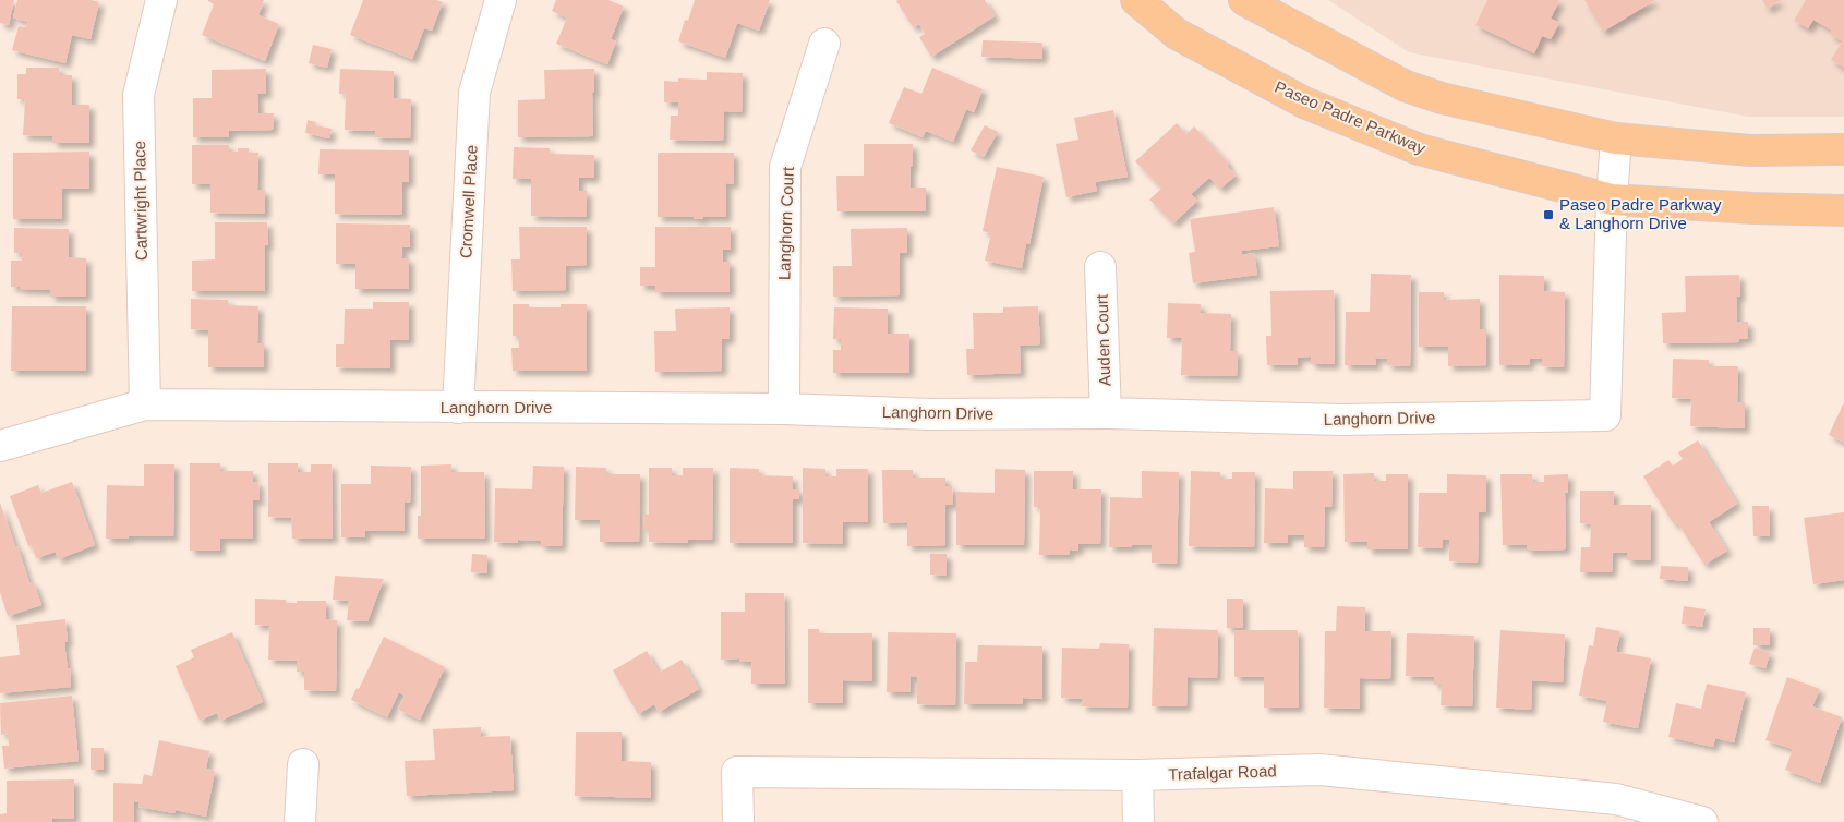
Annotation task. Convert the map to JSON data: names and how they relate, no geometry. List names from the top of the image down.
{
  "streets": {
    "main road": ["Paseo Padre Parkway"],
    "street": [
      "Cartwright Place",
      "Cromwell Place",
      "Langhorn Court",
      "Auden Court",
      "Langhorn Drive",
      "Trafalgar Road"
    ]
  },
  "crossings": [
    ["Paseo Padre Parkway", "Langhorn Drive"],
    ["Cartwright Place", "Langhorn Drive"],
    ["Cromwell Place", "Langhorn Drive"],
    ["Langhorn Court", "Langhorn Drive"],
    ["Auden Court", "Langhorn Drive"]
  ],
  "places": {
    "transit": ["Paseo Padre Parkway & Langhorn Drive"]
  }
}
